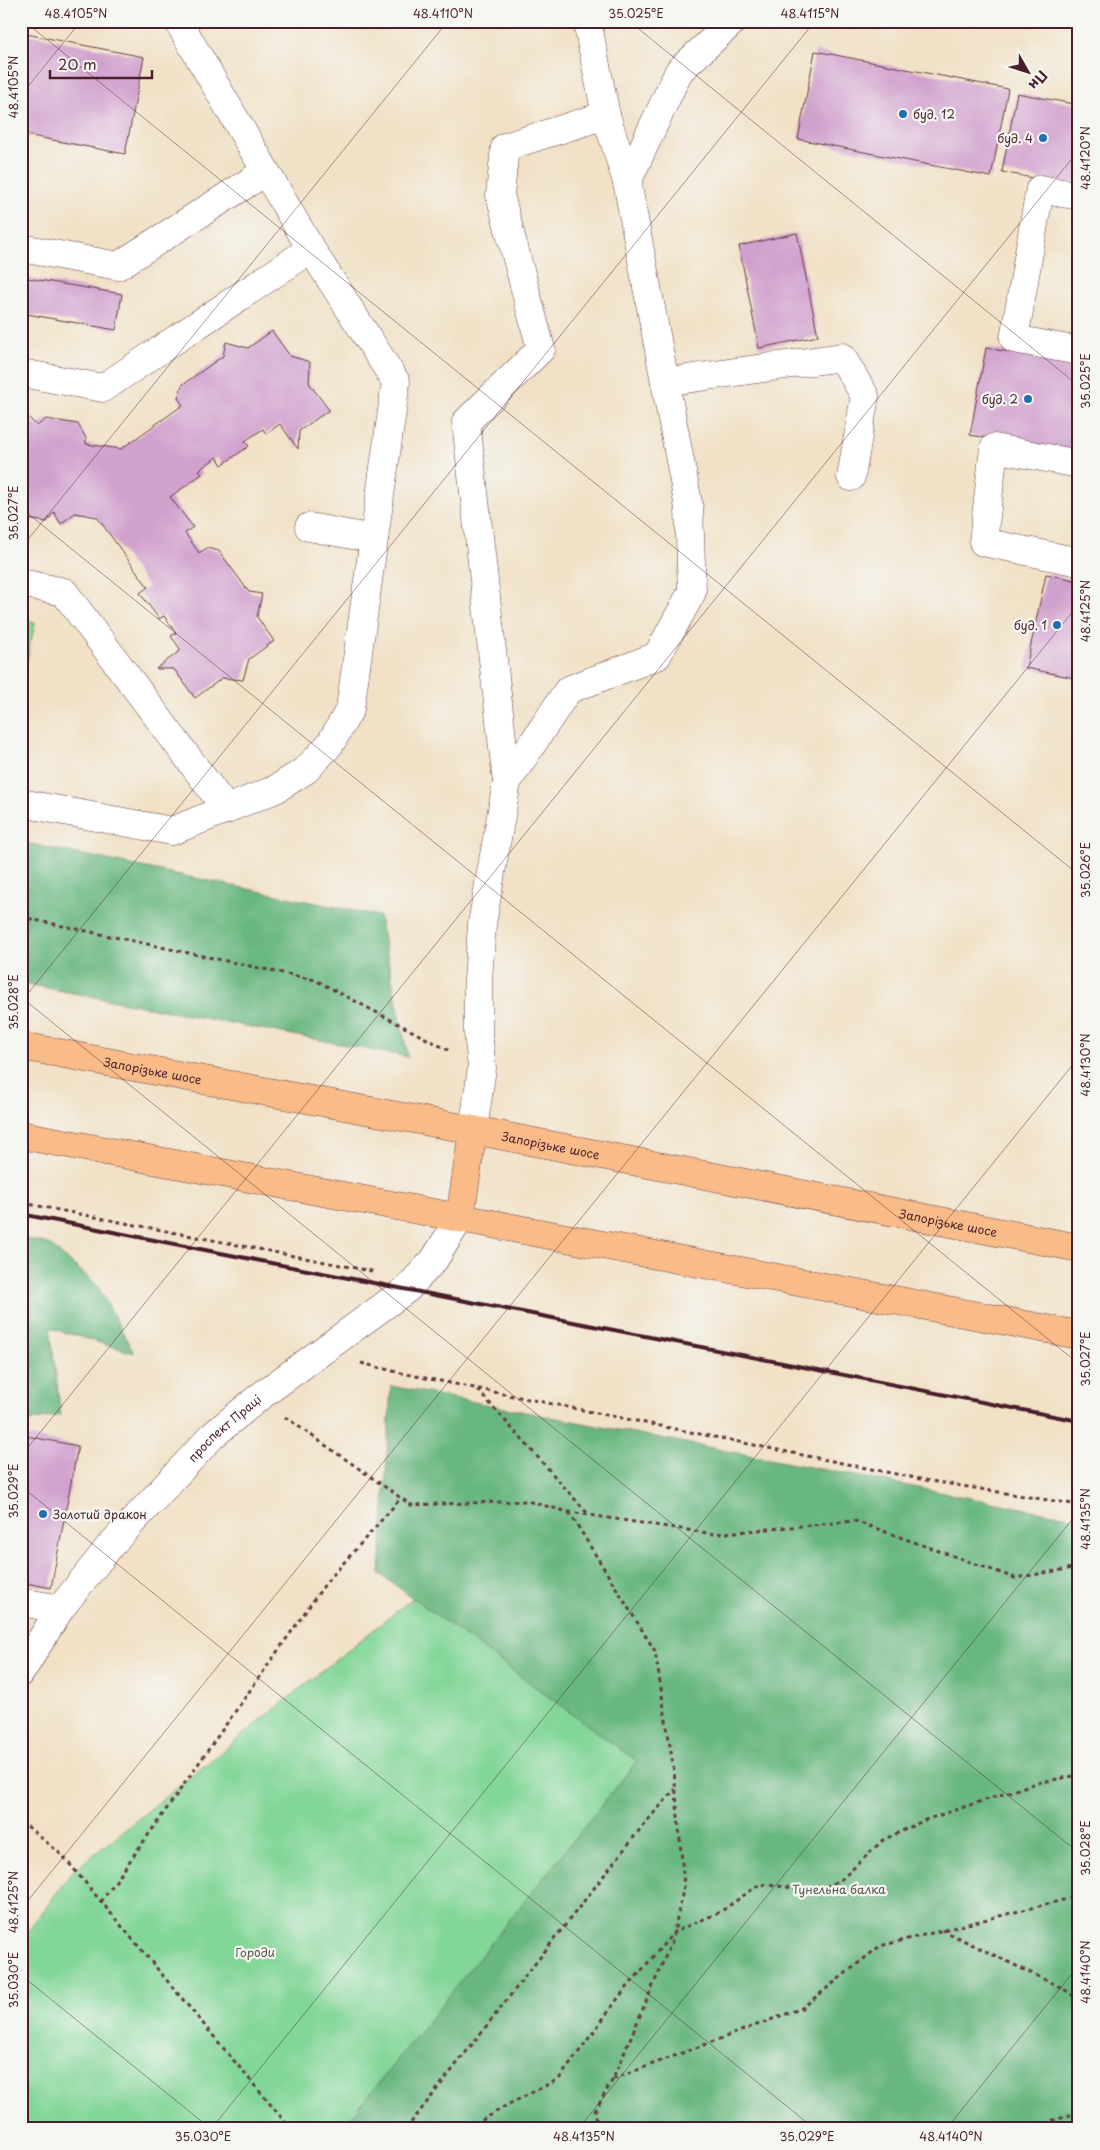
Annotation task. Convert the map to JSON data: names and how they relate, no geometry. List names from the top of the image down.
{
  "streets": {
    "main road": ["Запорізьке шосе"],
    "street": ["проспект Праці"]
  },
  "parks": ["Тунельна балка", "Городи"],
  "places": [
    "буд. 12",
    "буд. 4",
    "буд. 2",
    "буд. 1",
    "Золотий дракон"
  ],
  "scale_bar": "20 m",
  "north": "bottom right",
  "coordinates": [
    "48.4105°N",
    "48.4110°N",
    "35.025°E",
    "48.4115°N",
    "48.4120°N",
    "35.027°E",
    "48.4125°N",
    "35.026°E",
    "35.028°E",
    "48.4130°N",
    "35.029°E",
    "48.4135°N",
    "48.4140°N",
    "35.030°E"
  ]
}
